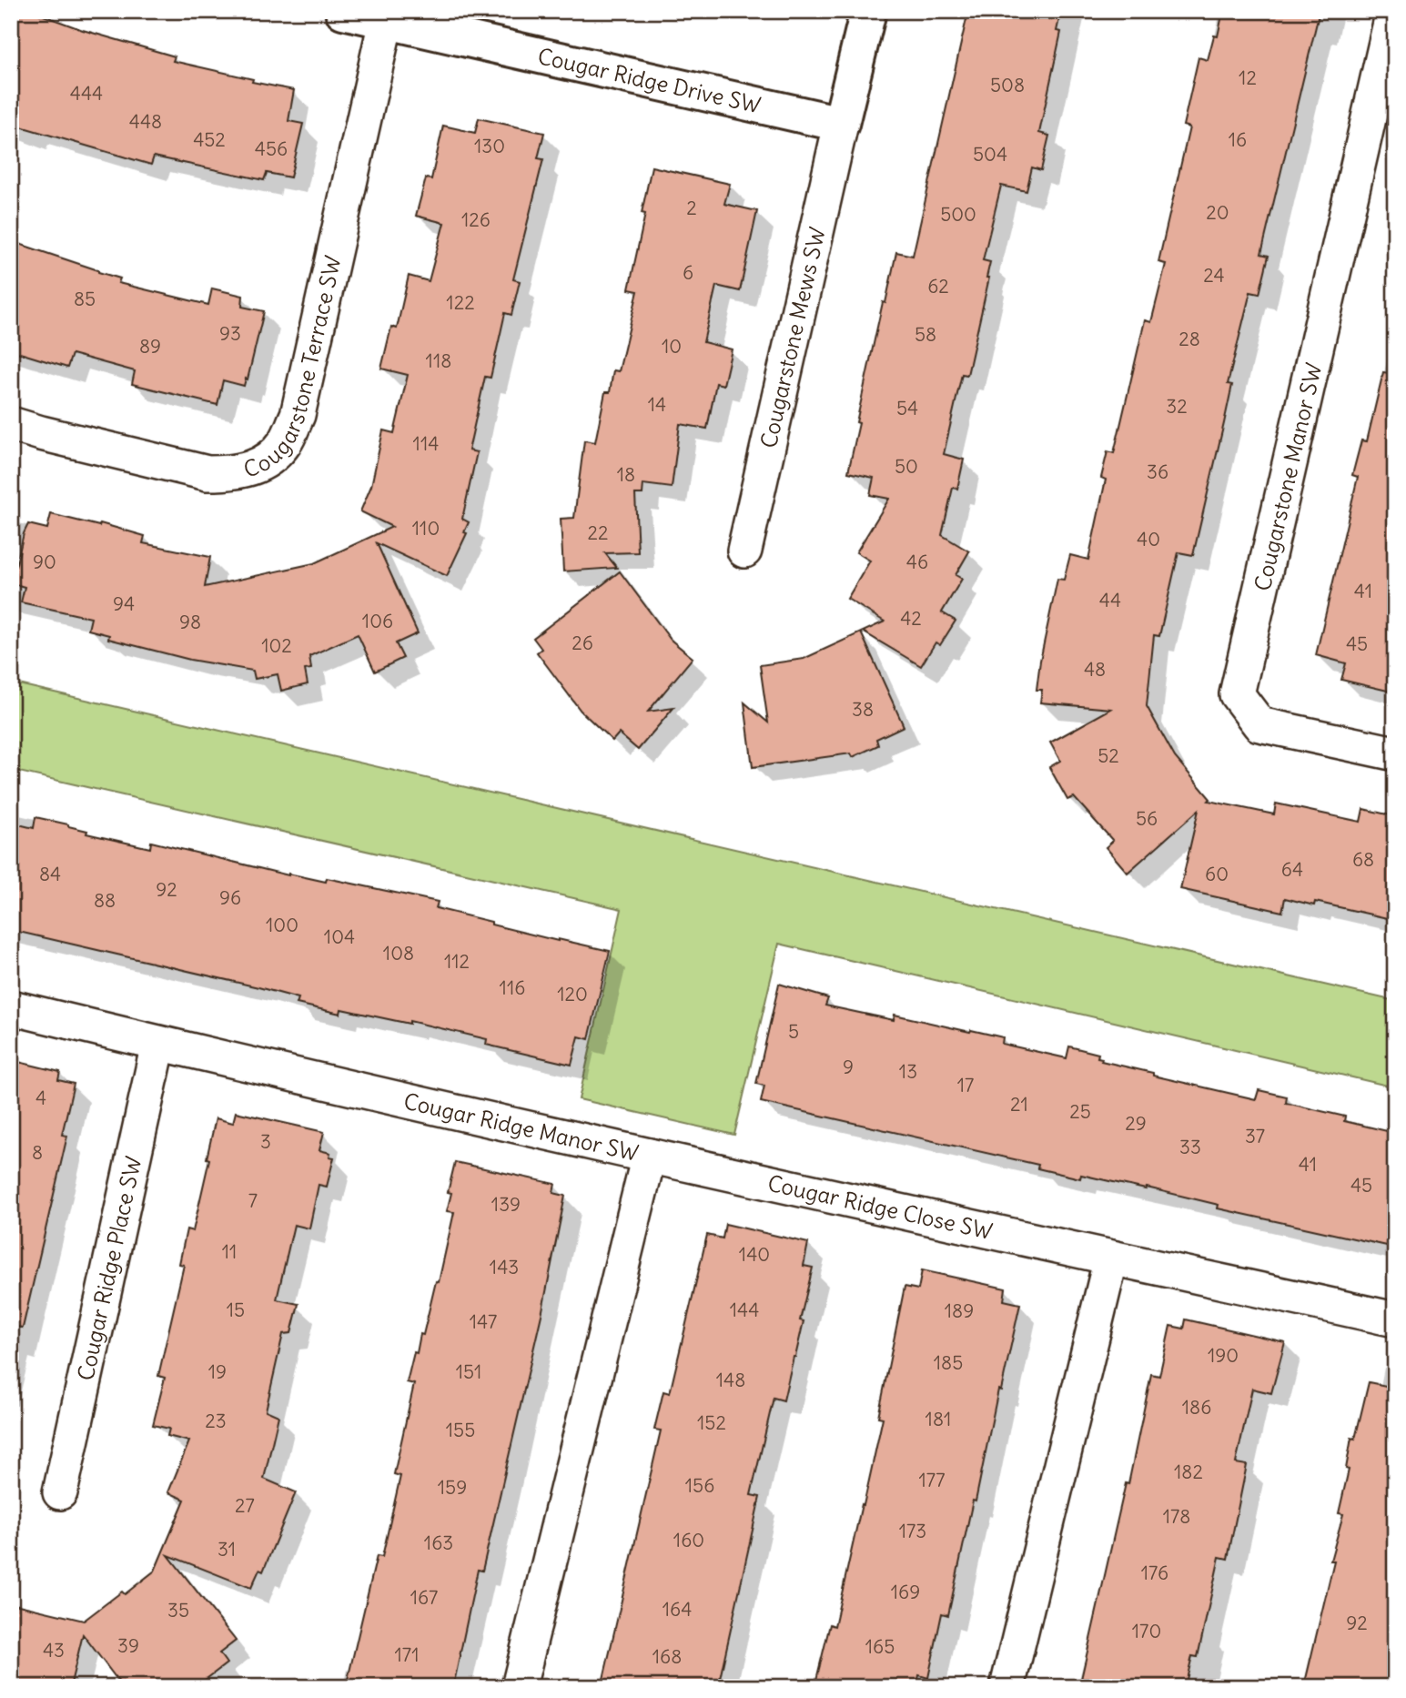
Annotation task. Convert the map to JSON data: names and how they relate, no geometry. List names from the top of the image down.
{
  "streets": {
    "street": [
      "Cougar Ridge Drive SW",
      "Cougarstone Mews SW",
      "Cougarstone Terrace SW",
      "Cougarstone Manor SW",
      "Cougar Ridge Manor SW",
      "Cougar Ridge Close SW",
      "Cougar Ridge Place SW"
    ]
  },
  "crossings": [
    ["Cougar Ridge Drive SW", "Cougarstone Mews SW"],
    ["Cougar Ridge Drive SW", "Cougarstone Terrace SW"],
    ["Cougar Ridge Manor SW", "Cougar Ridge Close SW"],
    ["Cougar Ridge Manor SW", "Cougar Ridge Place SW"]
  ],
  "house_numbers": [
    "12",
    "508",
    "444",
    "448",
    "452",
    "16",
    "130",
    "456",
    "504",
    "2",
    "20",
    "500",
    "126",
    "6",
    "24",
    "62",
    "85",
    "122",
    "93",
    "58",
    "28",
    "89",
    "10",
    "118",
    "14",
    "32",
    "54",
    "114",
    "50",
    "36",
    "18",
    "110",
    "22",
    "40",
    "90",
    "46",
    "41",
    "44",
    "94",
    "42",
    "106",
    "98",
    "26",
    "45",
    "102",
    "48",
    "38",
    "52",
    "56",
    "68",
    "64",
    "84",
    "60",
    "92",
    "96",
    "88",
    "100",
    "104",
    "108",
    "112",
    "116",
    "120",
    "5",
    "9",
    "13",
    "17",
    "4",
    "21",
    "25",
    "29",
    "37",
    "3",
    "33",
    "8",
    "41",
    "45",
    "7",
    "139",
    "11",
    "140",
    "143",
    "15",
    "144",
    "189",
    "147",
    "190",
    "185",
    "19",
    "151",
    "148",
    "186",
    "181",
    "23",
    "152",
    "155",
    "182",
    "177",
    "156",
    "159",
    "27",
    "178",
    "173",
    "160",
    "163",
    "31",
    "176",
    "169",
    "167",
    "164",
    "35",
    "92",
    "170",
    "39",
    "165",
    "43",
    "171",
    "168"
  ]
}
